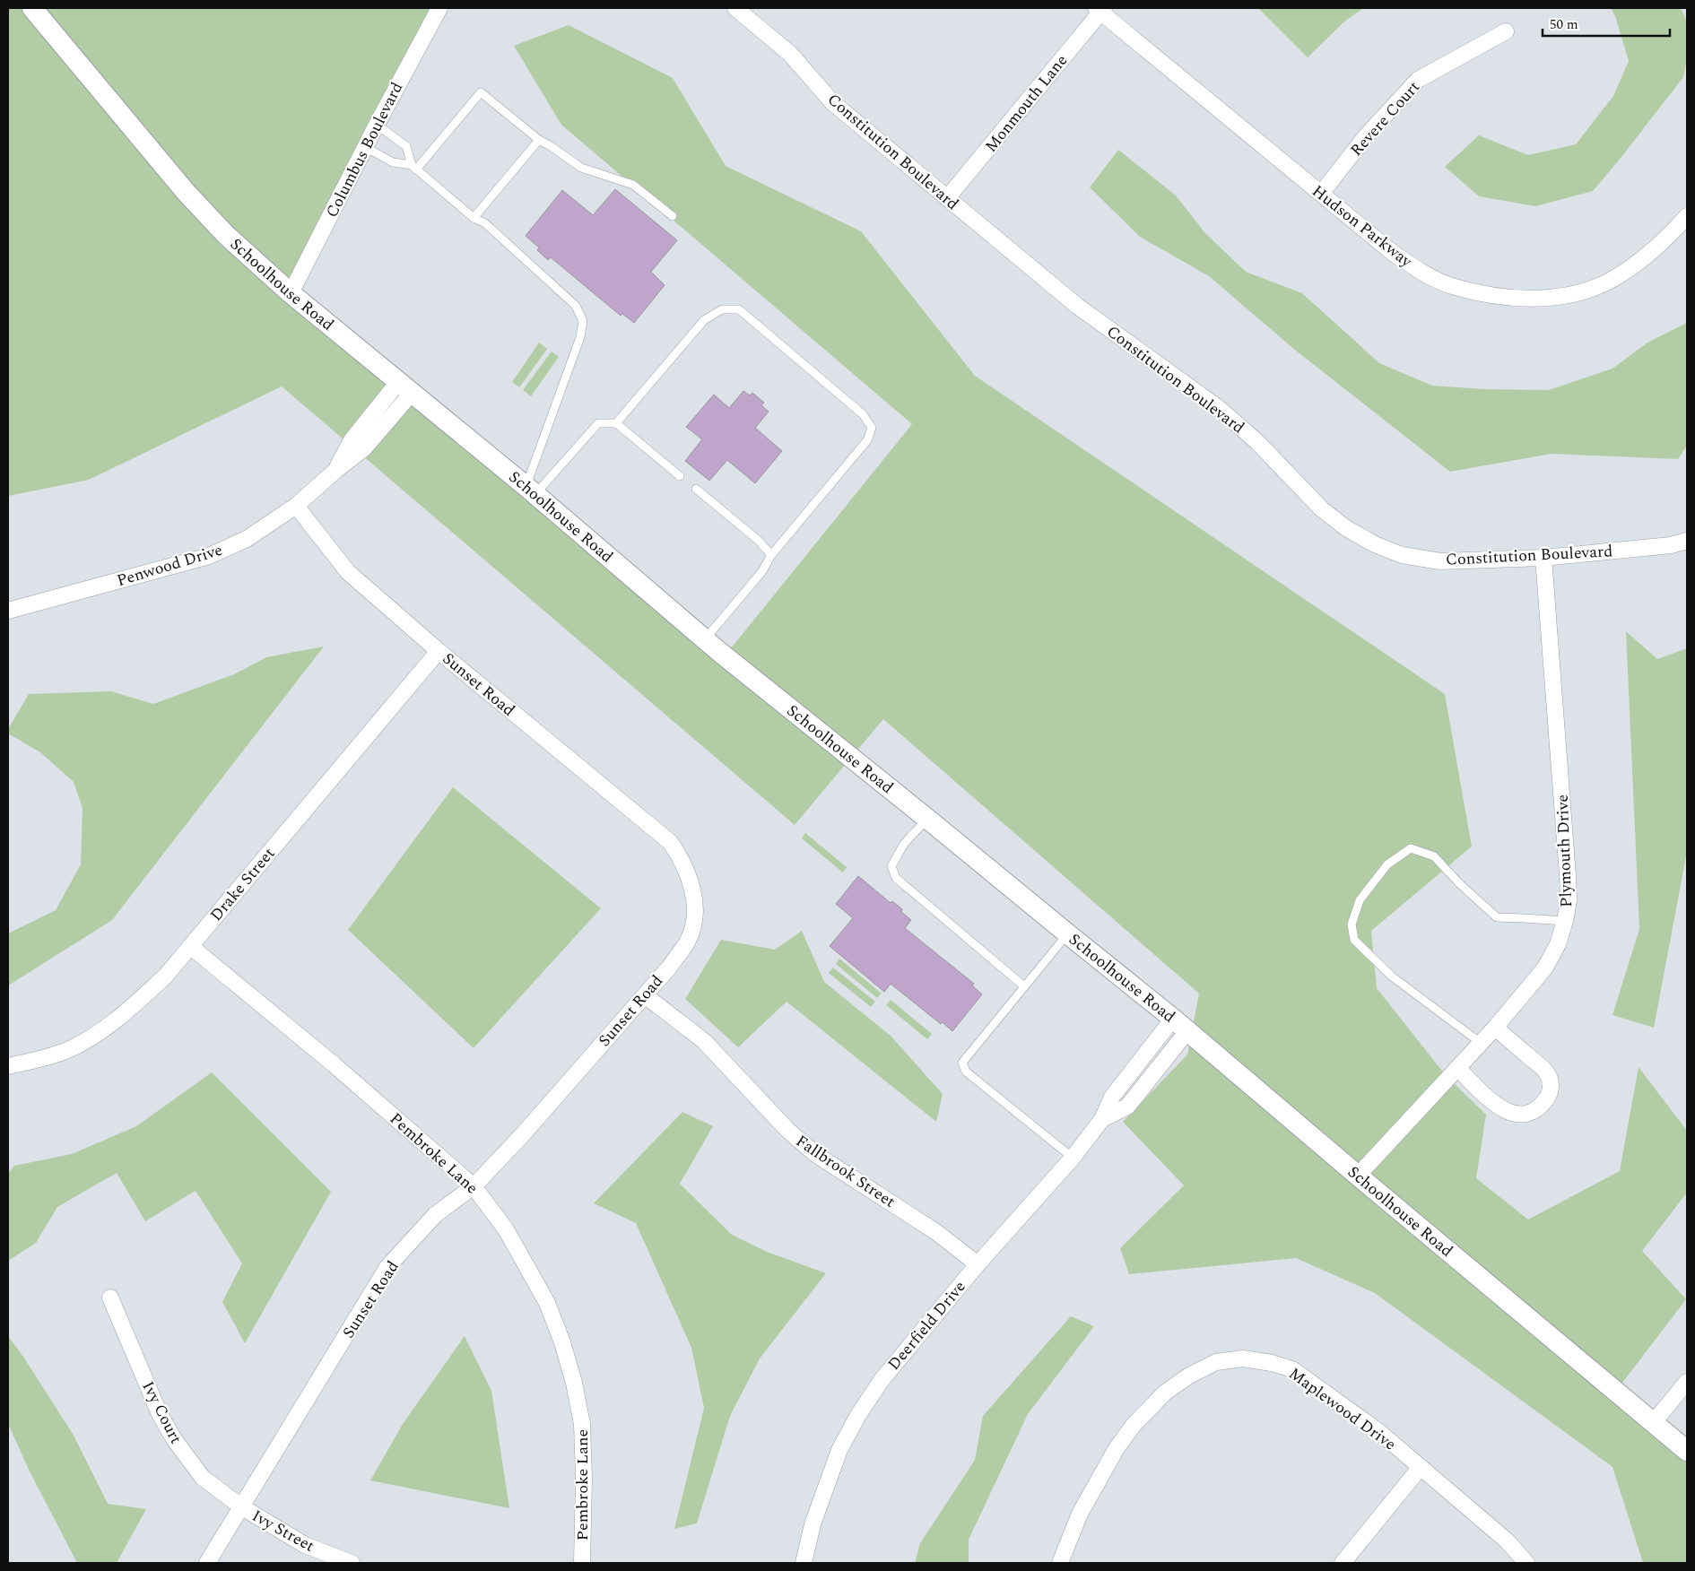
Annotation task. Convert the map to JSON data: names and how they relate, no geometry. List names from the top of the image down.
{
  "streets": {
    "street": [
      "Monmouth Lane",
      "Revere Court",
      "Columbus Boulevard",
      "Constitution Boulevard",
      "Hudson Parkway",
      "Schoolhouse Road",
      "Penwood Drive",
      "Sunset Road",
      "Plymouth Drive",
      "Drake Street",
      "Pembroke Lane",
      "Fallbrook Street",
      "Deerfield Drive",
      "Maplewood Drive",
      "Ivy Court",
      "Ivy Street"
    ]
  },
  "crossings": [
    ["Monmouth Lane", "Constitution Boulevard"],
    ["Monmouth Lane", "Hudson Parkway"],
    ["Revere Court", "Hudson Parkway"],
    ["Columbus Boulevard", "Schoolhouse Road"],
    ["Constitution Boulevard", "Plymouth Drive"],
    ["Schoolhouse Road", "Penwood Drive"],
    ["Schoolhouse Road", "Plymouth Drive"],
    ["Schoolhouse Road", "Deerfield Drive"],
    ["Penwood Drive", "Sunset Road"],
    ["Sunset Road", "Drake Street"],
    ["Sunset Road", "Pembroke Lane"],
    ["Sunset Road", "Fallbrook Street"],
    ["Sunset Road", "Ivy Court"],
    ["Sunset Road", "Ivy Street"],
    ["Drake Street", "Pembroke Lane"],
    ["Fallbrook Street", "Deerfield Drive"],
    ["Ivy Court", "Ivy Street"]
  ],
  "scale_bar": "50 m"
}
